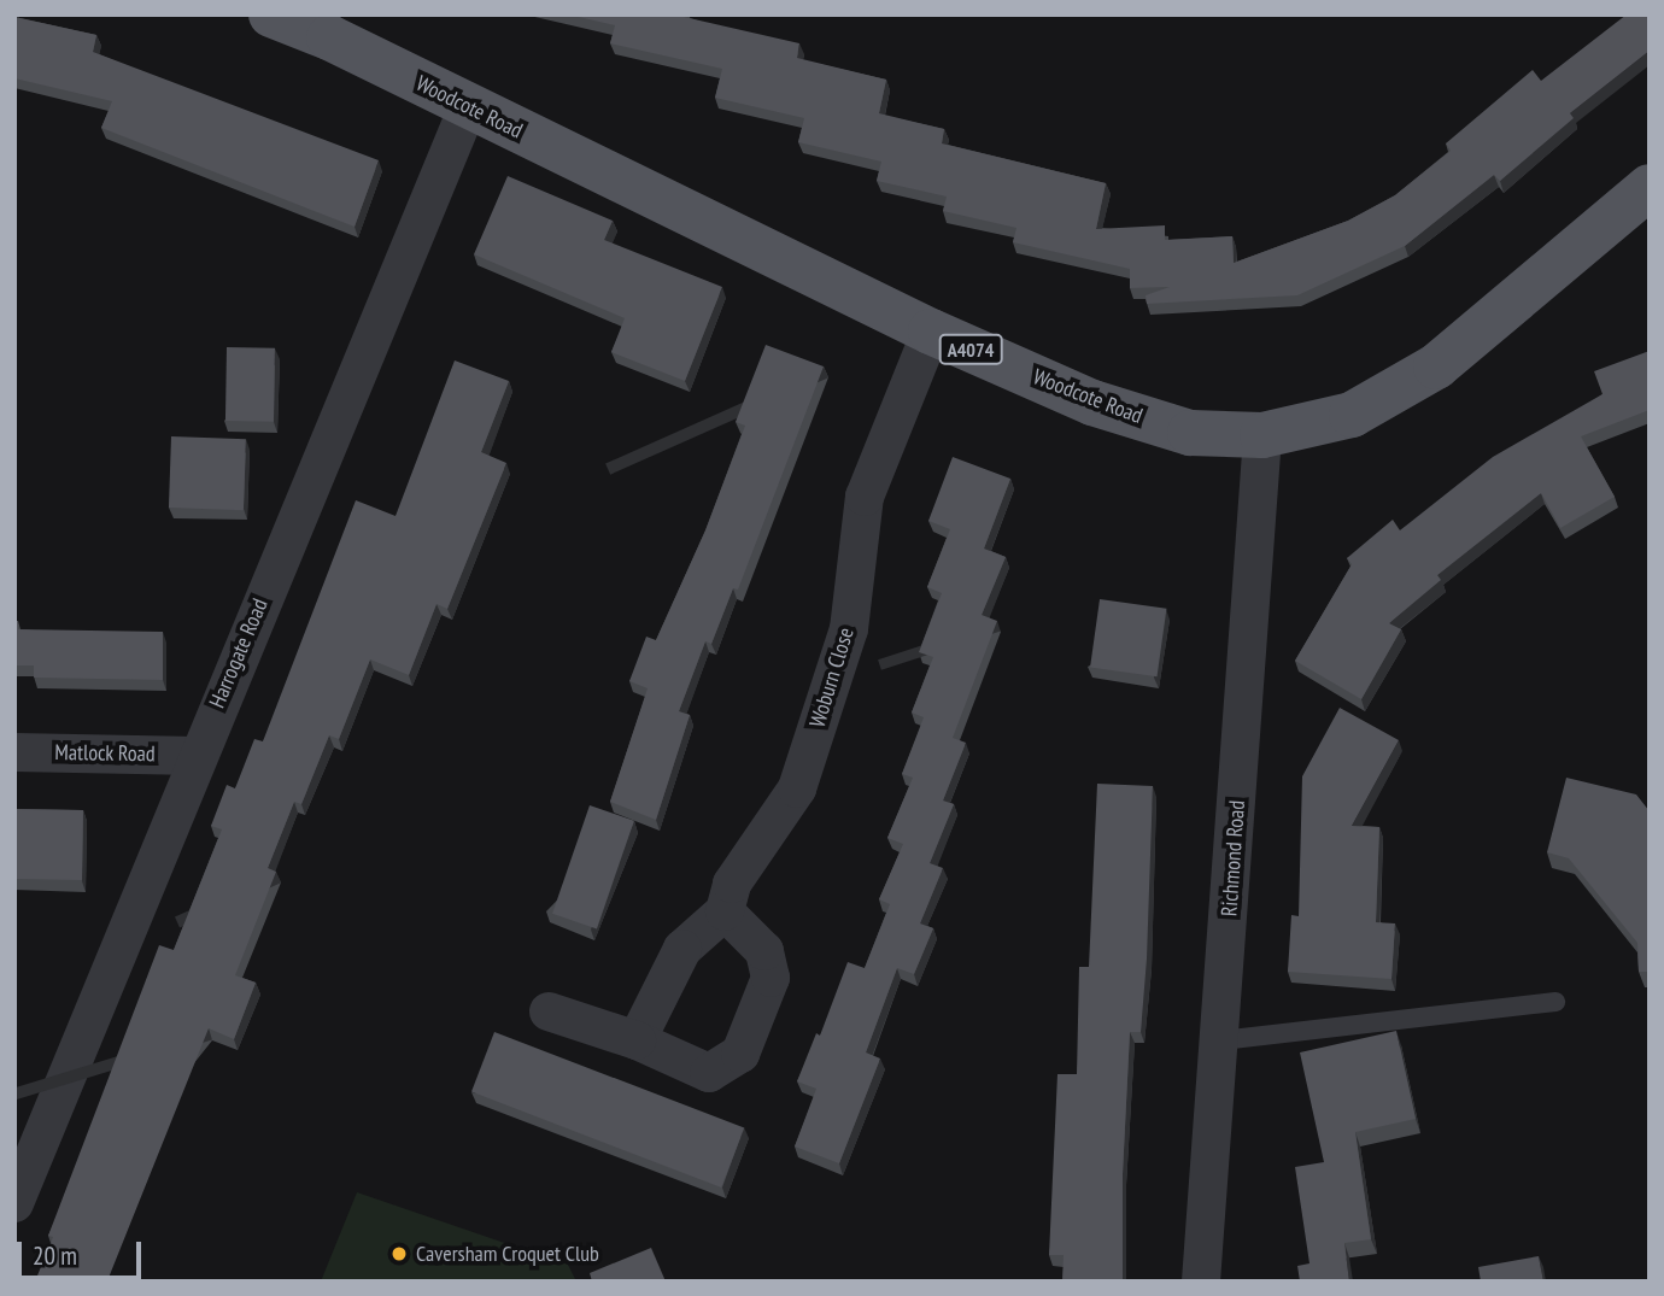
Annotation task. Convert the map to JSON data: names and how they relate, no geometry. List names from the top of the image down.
{
  "streets": {
    "main road": ["Woodcote Road", "A4074"],
    "street": [
      "Harrogate Road",
      "Woburn Close",
      "Matlock Road",
      "Richmond Road"
    ]
  },
  "crossings": [
    ["Woodcote Road", "Harrogate Road"],
    ["Woodcote Road", "Woburn Close"],
    ["Woodcote Road", "Richmond Road"],
    ["Harrogate Road", "Matlock Road"]
  ],
  "places": ["Caversham Croquet Club"],
  "scale_bar": "20 m"
}
